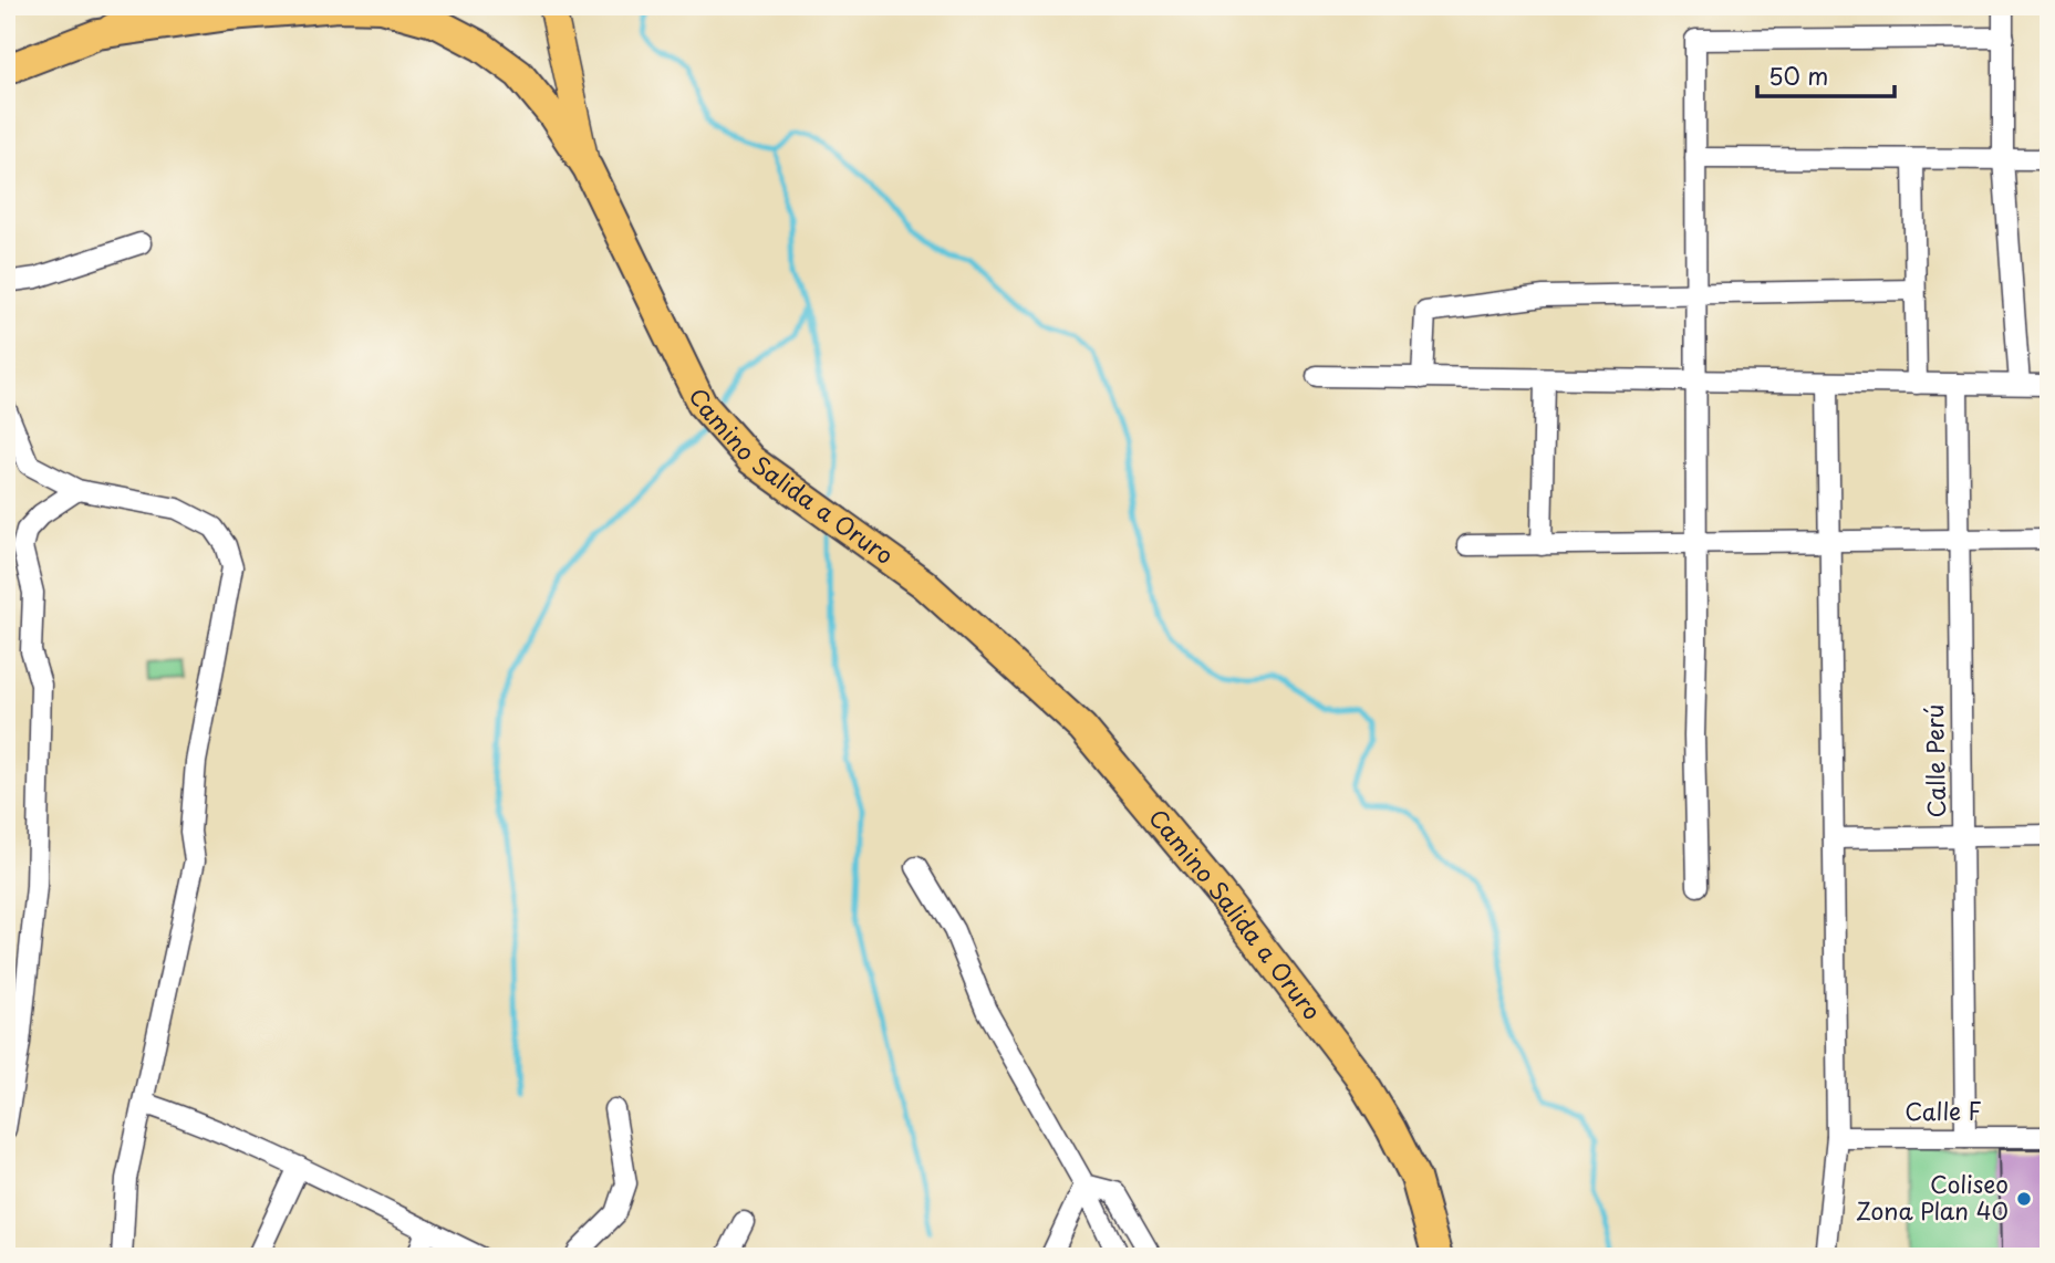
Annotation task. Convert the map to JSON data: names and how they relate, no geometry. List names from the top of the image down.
{
  "streets": {
    "highway": ["Camino Salida a Oruro"],
    "street": ["Calle Perú", "Calle F"]
  },
  "crossings": [
    ["Calle Perú", "Calle F"]
  ],
  "places": ["Coliseo Zona Plan 40"],
  "scale_bar": "50 m"
}
